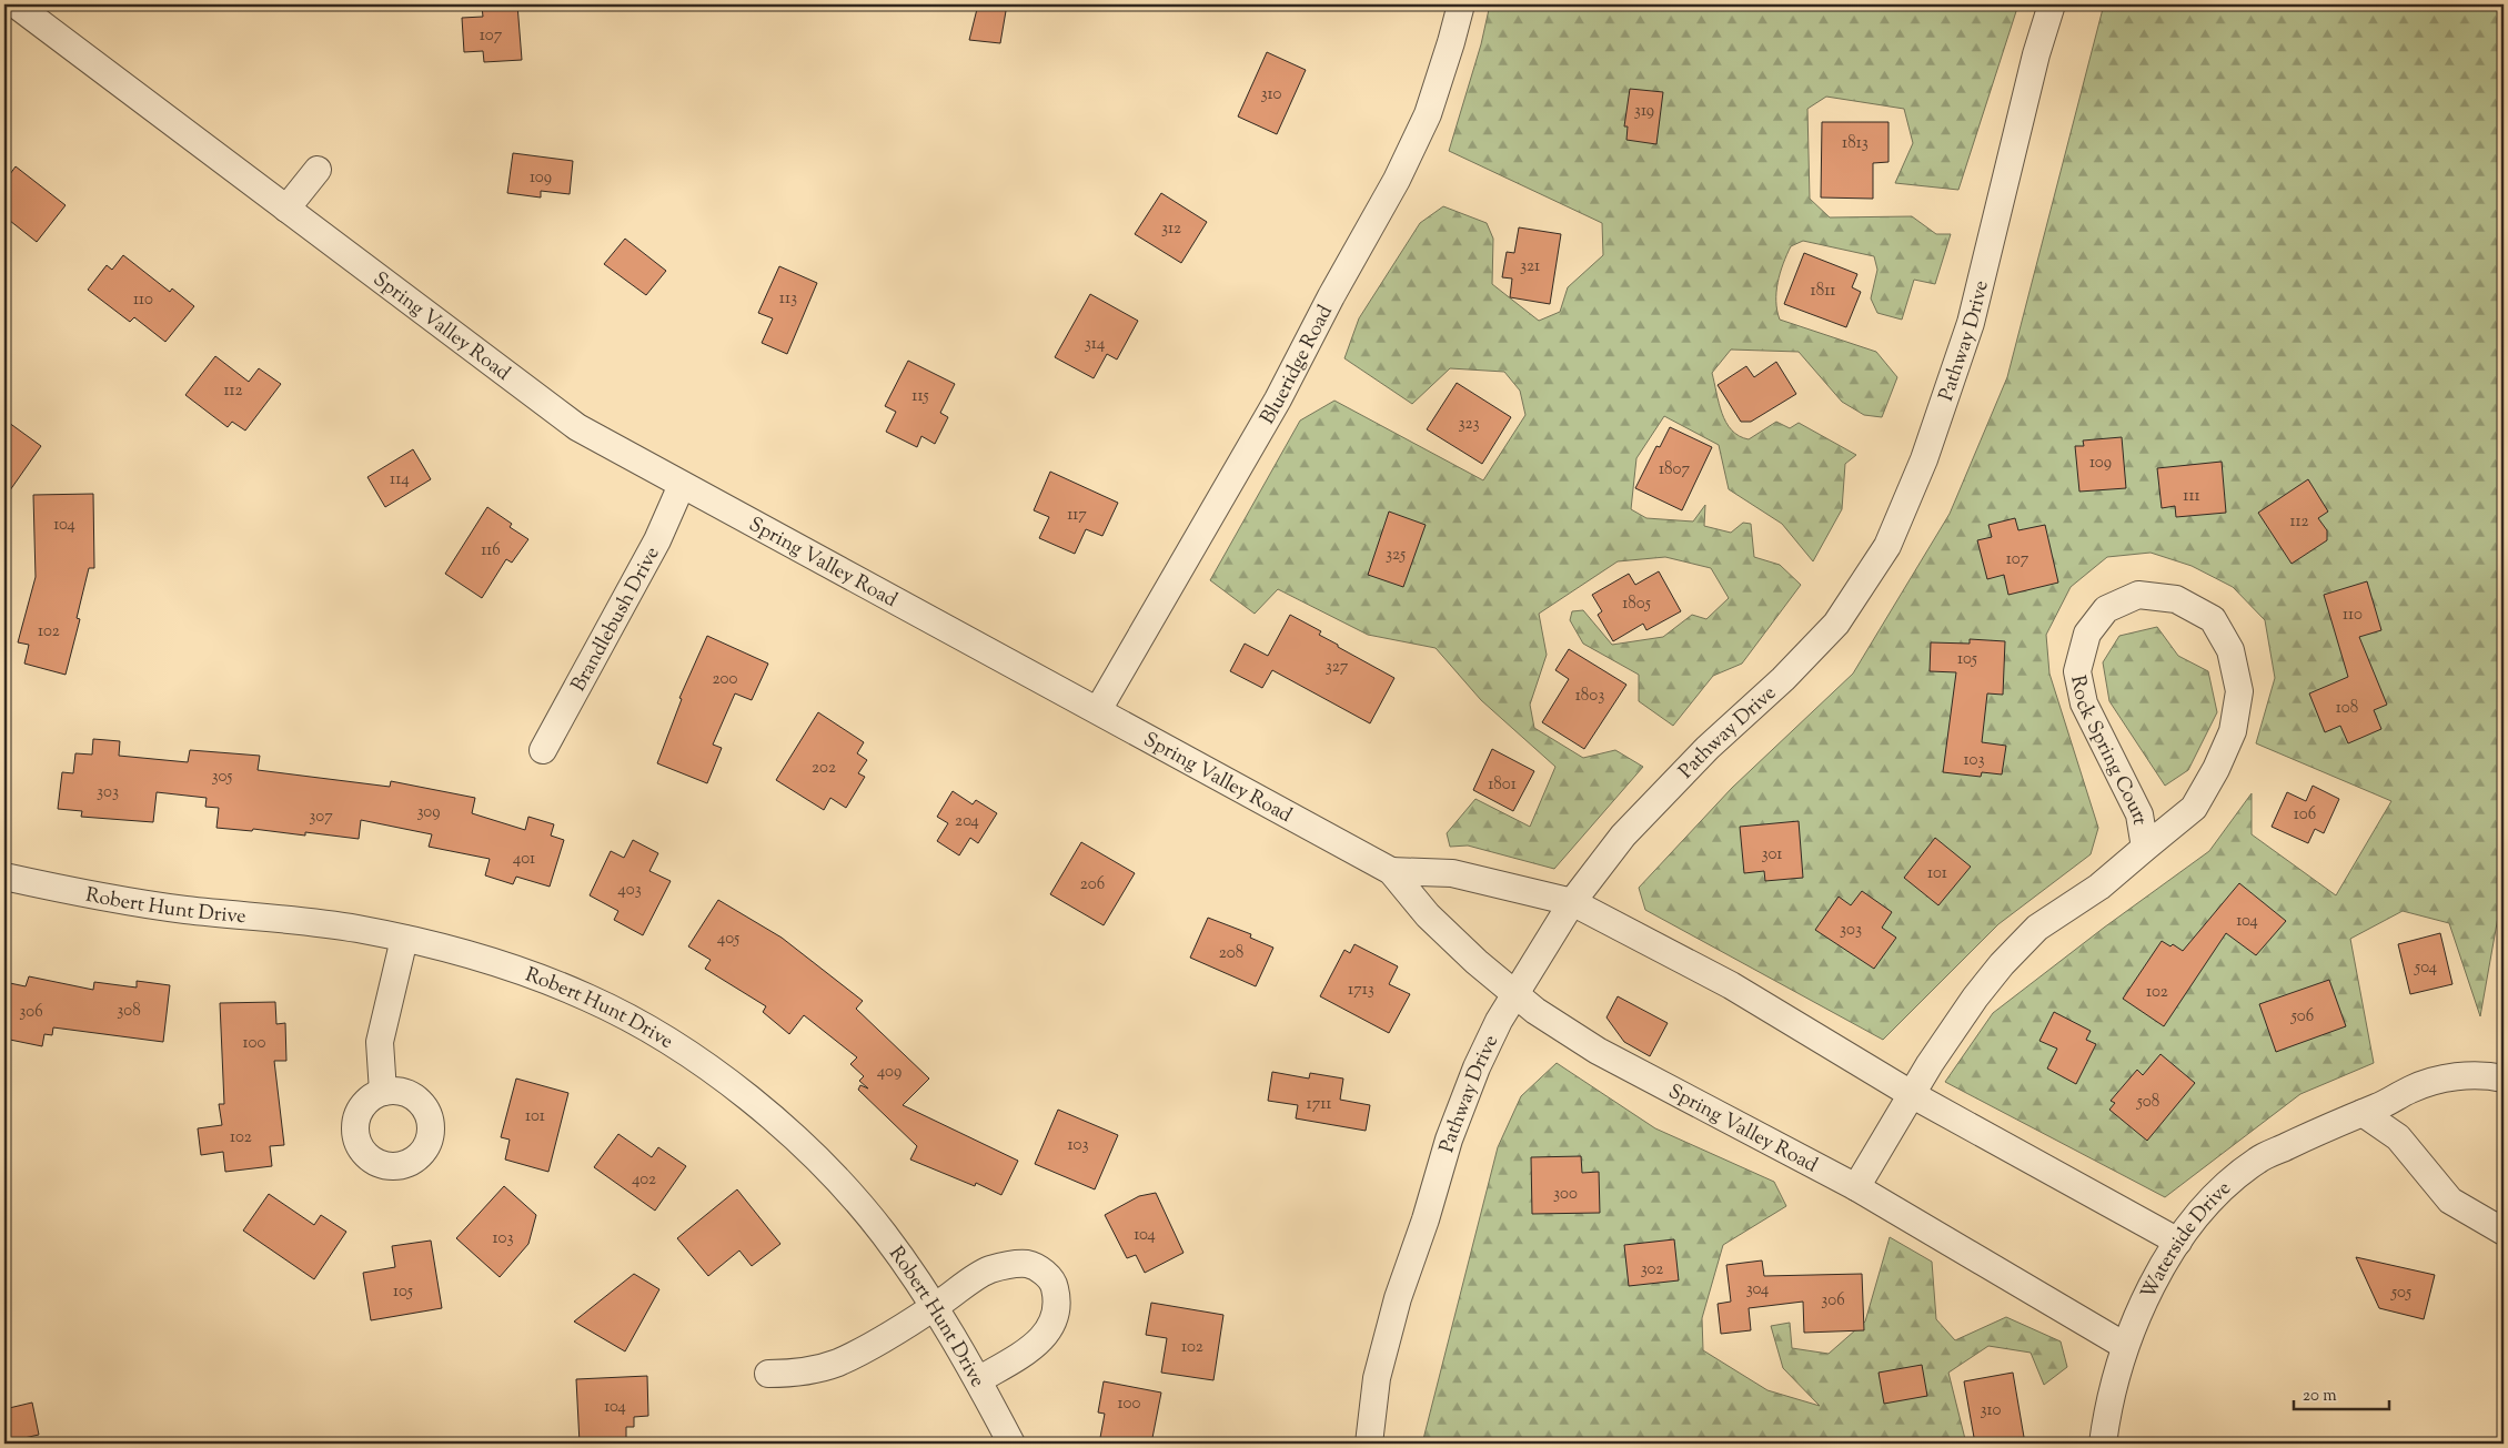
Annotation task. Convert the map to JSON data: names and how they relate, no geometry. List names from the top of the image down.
{
  "streets": {
    "street": [
      "Spring Valley Road",
      "Pathway Drive",
      "Blueridge Road",
      "Brandlebush Drive",
      "Rock Spring Court",
      "Robert Hunt Drive",
      "Waterside Drive"
    ]
  },
  "crossings": [
    ["Spring Valley Road", "Pathway Drive"],
    ["Spring Valley Road", "Blueridge Road"],
    ["Spring Valley Road", "Brandlebush Drive"],
    ["Spring Valley Road", "Rock Spring Court"],
    ["Spring Valley Road", "Waterside Drive"]
  ],
  "house_numbers": [
    "107",
    "310",
    "319",
    "1813",
    "109",
    "312",
    "321",
    "1811",
    "113",
    "110",
    "314",
    "112",
    "115",
    "323",
    "109",
    "1807",
    "114",
    "111",
    "117",
    "112",
    "104",
    "116",
    "325",
    "107",
    "1805",
    "110",
    "102",
    "105",
    "327",
    "200",
    "1803",
    "108",
    "103",
    "202",
    "305",
    "1801",
    "303",
    "309",
    "106",
    "307",
    "204",
    "301",
    "401",
    "101",
    "206",
    "403",
    "104",
    "303",
    "405",
    "208",
    "504",
    "1713",
    "102",
    "308",
    "306",
    "506",
    "100",
    "409",
    "508",
    "1711",
    "101",
    "102",
    "103",
    "402",
    "300",
    "104",
    "103",
    "302",
    "304",
    "105",
    "505",
    "306",
    "102",
    "100",
    "104",
    "310"
  ],
  "scale_bar": "20 m"
}
